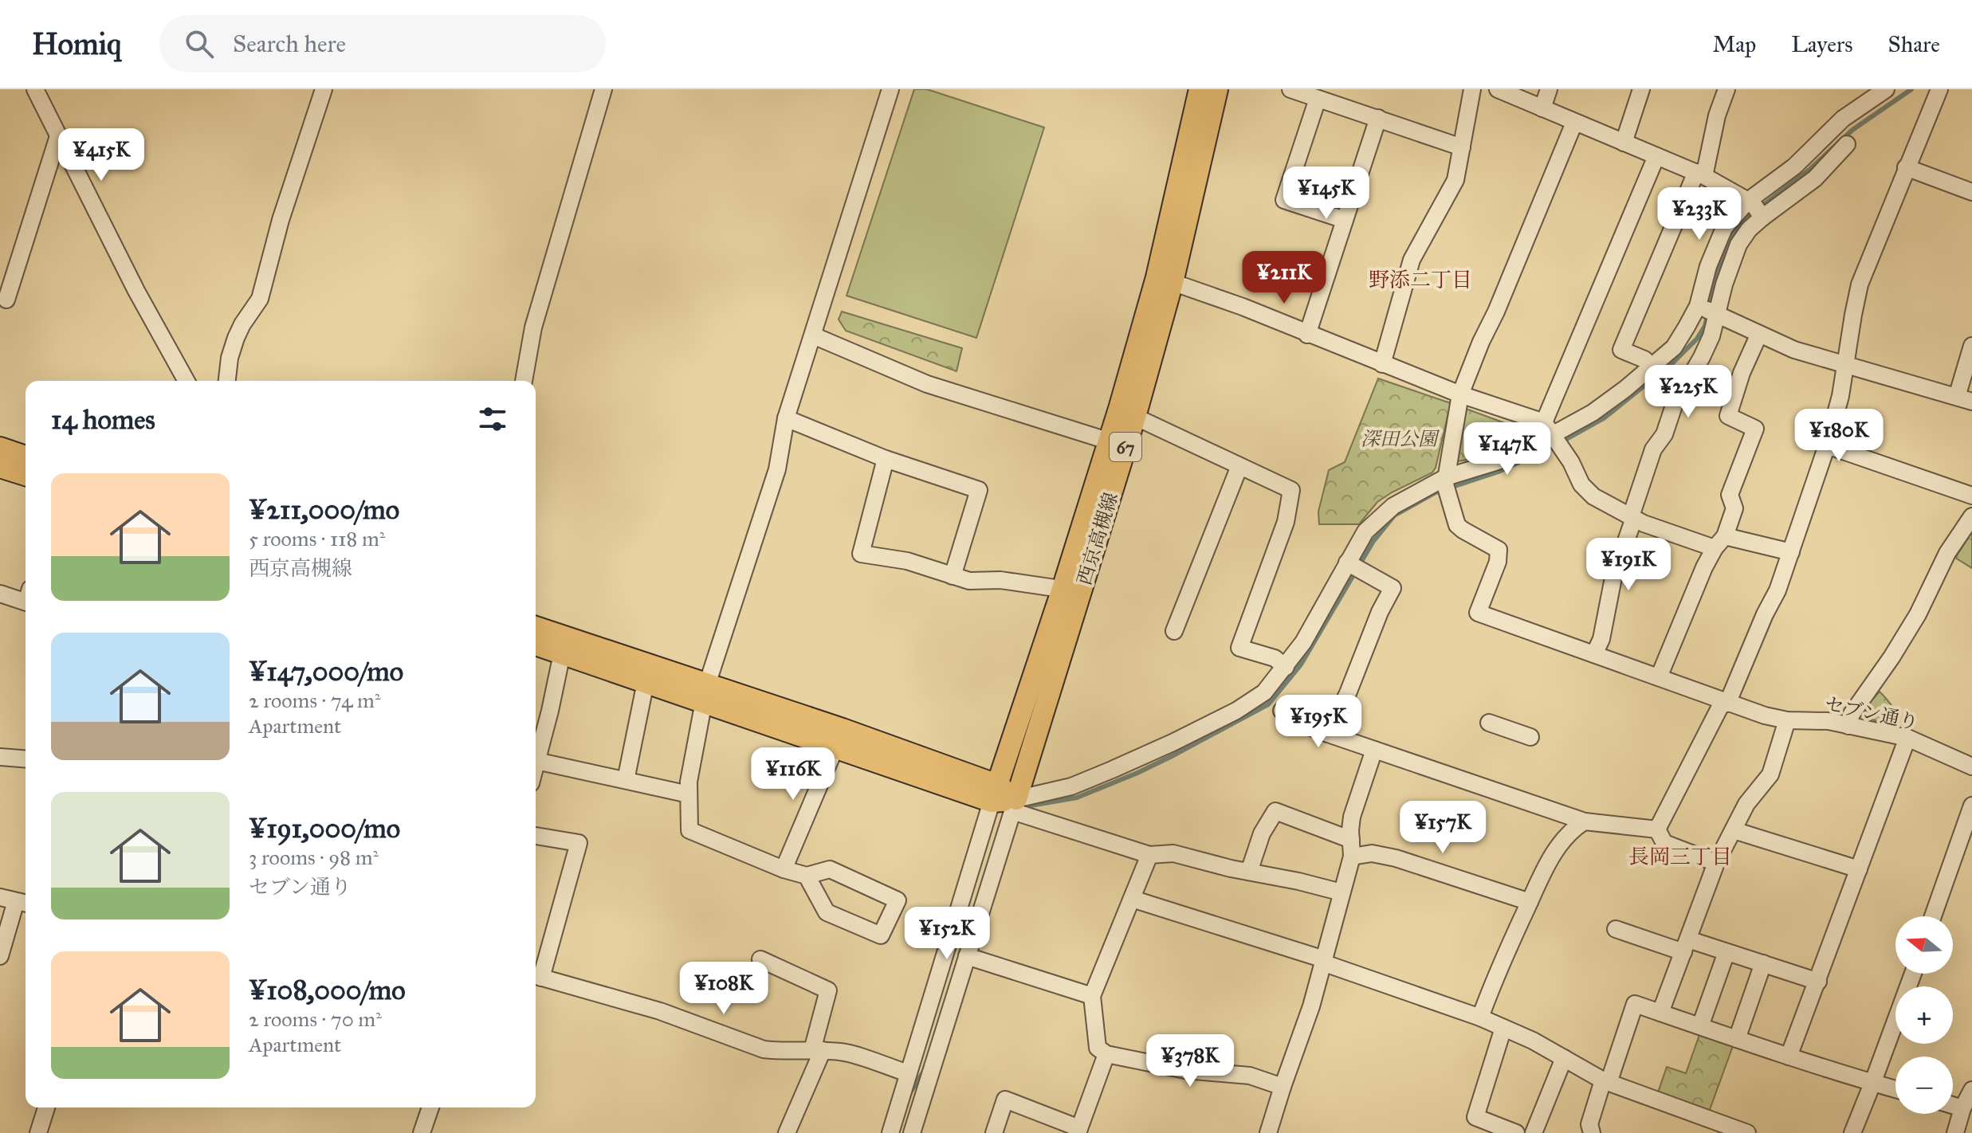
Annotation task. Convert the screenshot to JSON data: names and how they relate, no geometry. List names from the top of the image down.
{
  "streets": {
    "main road": ["67", "西京高槻線"],
    "street": ["セブン通り"]
  },
  "districts": ["野添二丁目", "長岡三丁目"],
  "parks": ["深田公園"],
  "north": "left",
  "page": {
    "header": "Homiq",
    "search": "Search here",
    "nav": ["Map", "Layers", "Share"],
    "price": [
      "¥415K",
      "¥145K",
      "¥233K",
      "¥211K",
      "¥225K",
      "¥180K",
      "¥147K",
      "¥191K",
      "¥195K",
      "¥116K",
      "¥157K",
      "¥152K",
      "¥108K",
      "¥378K"
    ],
    "heading": "14 homes",
    "list": [
      {
        "name": "¥211,000/mo",
        "note": "5 rooms · 118 m² · 西京高槻線"
      },
      {
        "name": "¥147,000/mo",
        "note": "2 rooms · 74 m² · Apartment"
      },
      {
        "name": "¥191,000/mo",
        "note": "3 rooms · 98 m² · セブン通り"
      },
      {
        "name": "¥108,000/mo",
        "note": "2 rooms · 70 m² · Apartment"
      }
    ],
    "map_buttons": ["+", "−"]
  }
}
